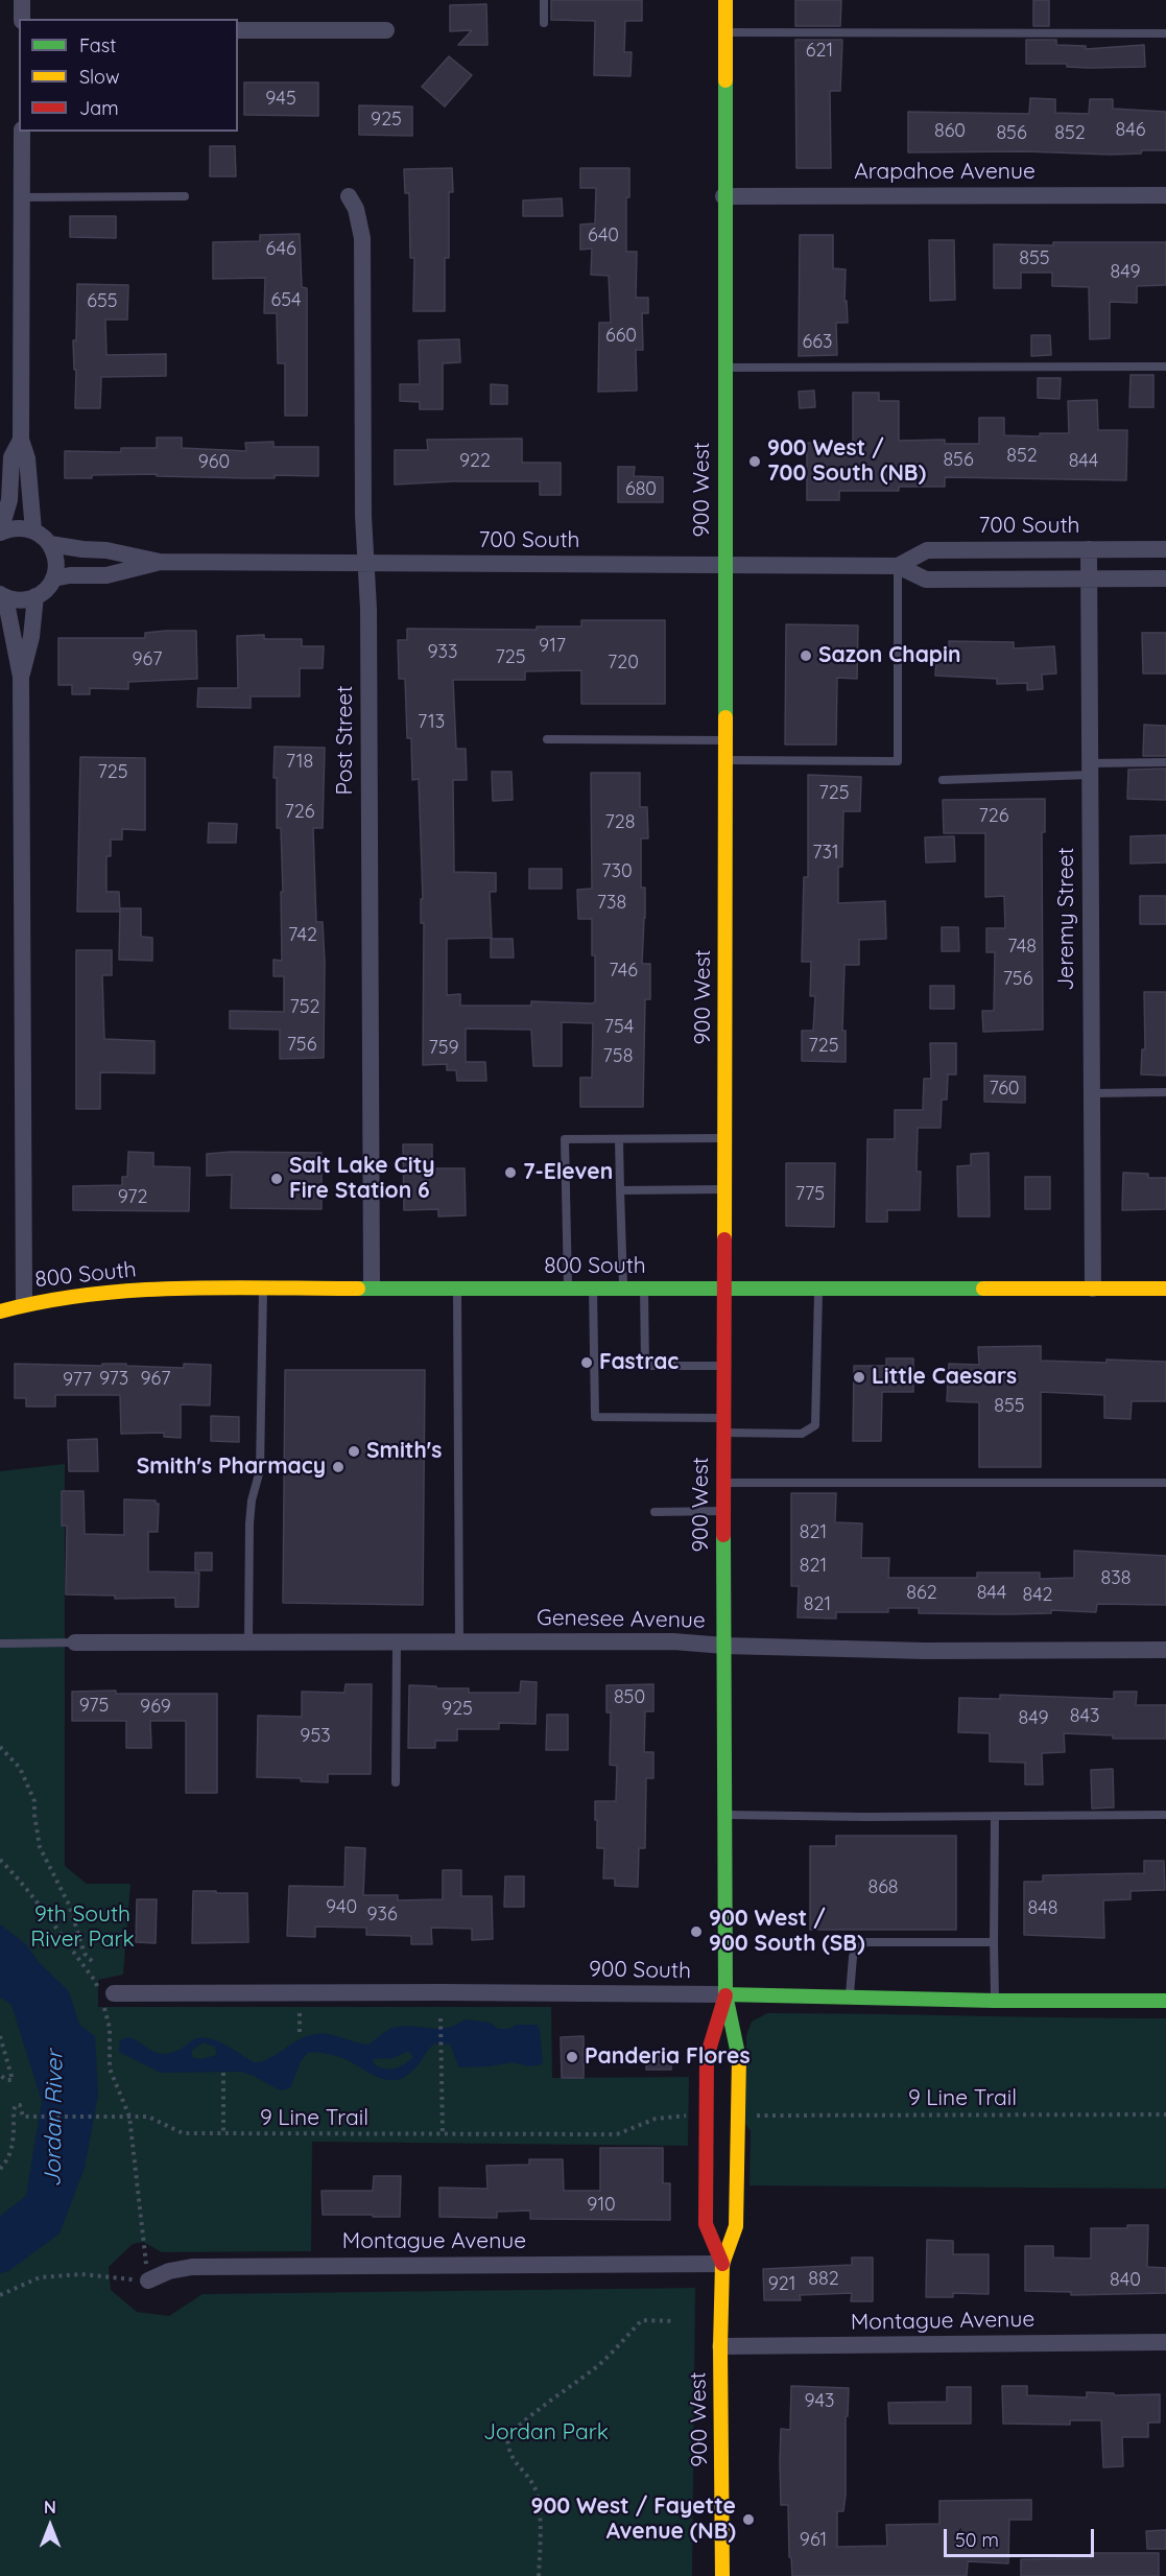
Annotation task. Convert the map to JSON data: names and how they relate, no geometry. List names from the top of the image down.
{
  "streets": {
    "main road": ["900 West", "800 South", "900 South"],
    "street": [
      "Arapahoe Avenue",
      "700 South",
      "Post Street",
      "Jeremy Street",
      "Genesee Avenue",
      "Montague Avenue"
    ],
    "path": ["9 Line Trail"]
  },
  "crossings": [
    ["Arapahoe Avenue", "900 West"],
    ["900 West", "700 South"],
    ["900 West", "800 South"],
    ["900 West", "Genesee Avenue"],
    ["900 West", "900 South"],
    ["900 West", "Montague Avenue"],
    ["700 South", "Post Street"],
    ["700 South", "Jeremy Street"],
    ["Post Street", "800 South"],
    ["Jeremy Street", "800 South"]
  ],
  "water": ["Jordan River"],
  "parks": ["9th South River Park", "Jordan Park"],
  "places": [
    "900 West / 700 South (NB)",
    "Sazon Chapin",
    "7-Eleven",
    "Salt Lake City Fire Station 6",
    "Fastrac",
    "Little Caesars",
    "Smith's",
    "Smith's Pharmacy",
    "900 West / 900 South (SB)",
    "Panderia Flores",
    "900 West / Fayette Avenue (NB)"
  ],
  "house_numbers": [
    "621",
    "945",
    "925",
    "846",
    "860",
    "856",
    "852",
    "640",
    "646",
    "855",
    "849",
    "654",
    "655",
    "660",
    "663",
    "852",
    "856",
    "922",
    "844",
    "960",
    "680",
    "917",
    "933",
    "725",
    "967",
    "720",
    "713",
    "718",
    "725",
    "725",
    "726",
    "726",
    "728",
    "731",
    "730",
    "738",
    "742",
    "748",
    "746",
    "756",
    "752",
    "754",
    "756",
    "725",
    "759",
    "758",
    "760",
    "775",
    "972",
    "973",
    "967",
    "977",
    "855",
    "821",
    "821",
    "838",
    "862",
    "844",
    "842",
    "821",
    "850",
    "975",
    "969",
    "925",
    "843",
    "849",
    "953",
    "868",
    "940",
    "848",
    "936",
    "910",
    "882",
    "840",
    "921",
    "943",
    "961"
  ],
  "legend": ["Fast", "Slow", "Jam"],
  "scale_bar": "50 m",
  "north": "top"
}
